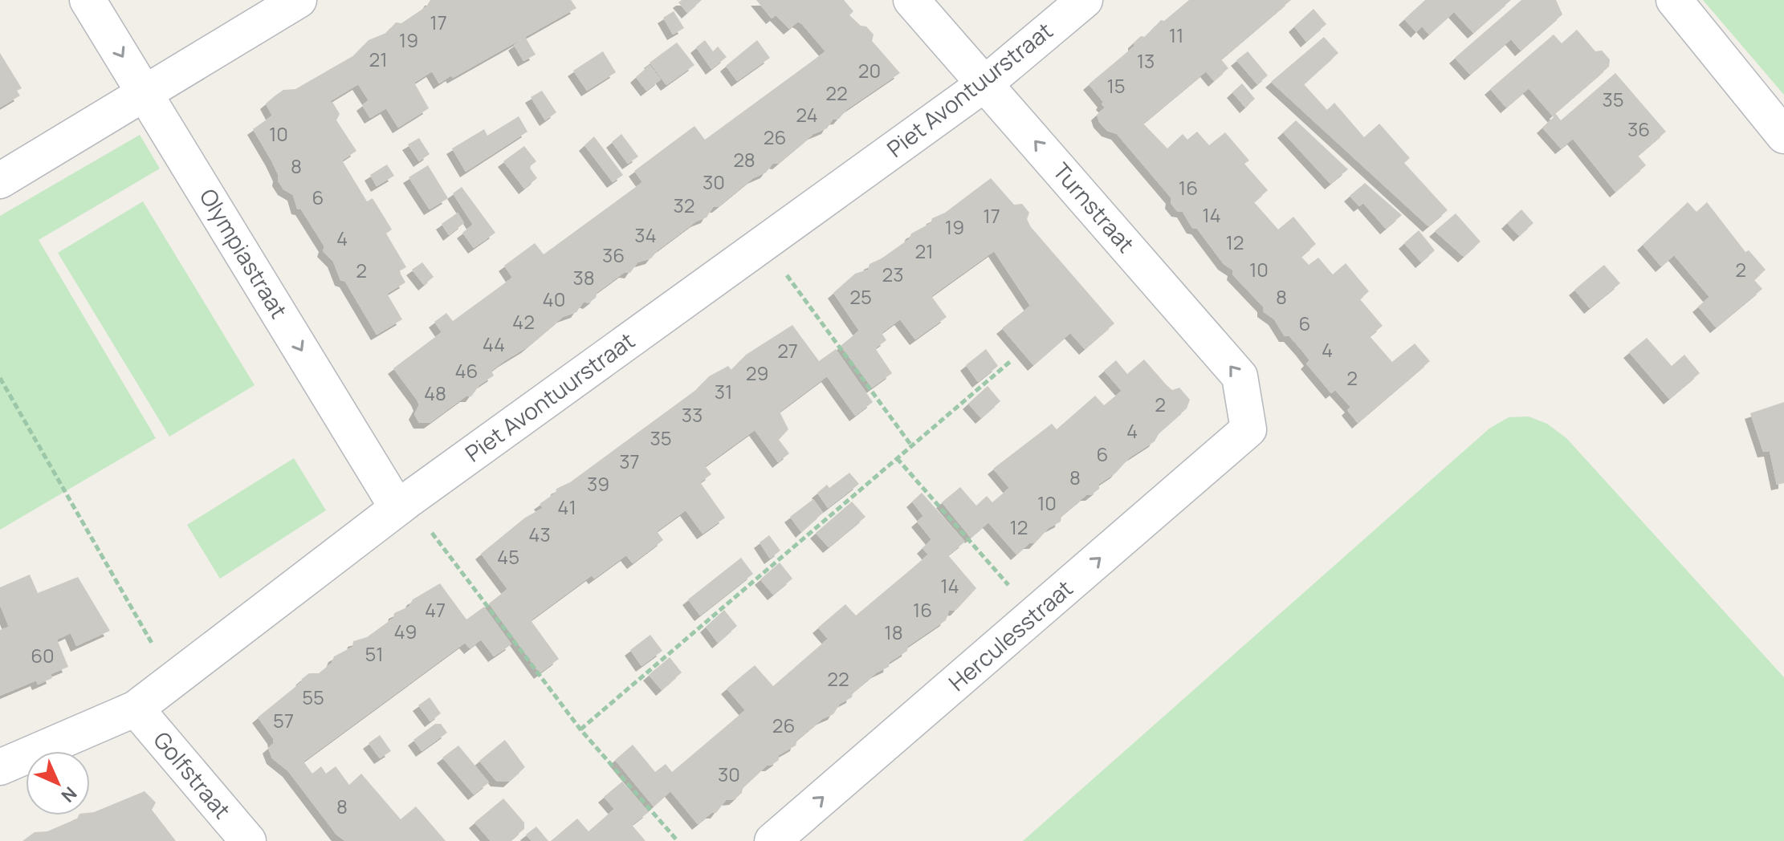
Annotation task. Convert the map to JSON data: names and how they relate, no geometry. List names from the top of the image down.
{
  "streets": {
    "street": [
      "Piet Avontuurstraat",
      "Turnstraat",
      "Olympiastraat",
      "Herculesstraat",
      "Golfstraat"
    ]
  },
  "crossings": [
    ["Piet Avontuurstraat", "Turnstraat"],
    ["Piet Avontuurstraat", "Olympiastraat"],
    ["Piet Avontuurstraat", "Golfstraat"],
    ["Turnstraat", "Herculesstraat"]
  ],
  "one_way": ["Turnstraat", "Olympiastraat", "Herculesstraat"],
  "house_numbers": [
    "17",
    "11",
    "19",
    "21",
    "13",
    "20",
    "15",
    "22",
    "35",
    "24",
    "36",
    "10",
    "26",
    "28",
    "8",
    "30",
    "16",
    "6",
    "32",
    "14",
    "17",
    "19",
    "34",
    "4",
    "12",
    "21",
    "36",
    "10",
    "2",
    "2",
    "23",
    "38",
    "25",
    "8",
    "40",
    "42",
    "6",
    "44",
    "4",
    "27",
    "46",
    "29",
    "2",
    "31",
    "48",
    "2",
    "33",
    "4",
    "35",
    "6",
    "37",
    "8",
    "39",
    "10",
    "41",
    "12",
    "43",
    "45",
    "14",
    "47",
    "16",
    "49",
    "18",
    "51",
    "60",
    "22",
    "55",
    "57",
    "26",
    "30",
    "8"
  ],
  "north": "bottom right"
}
